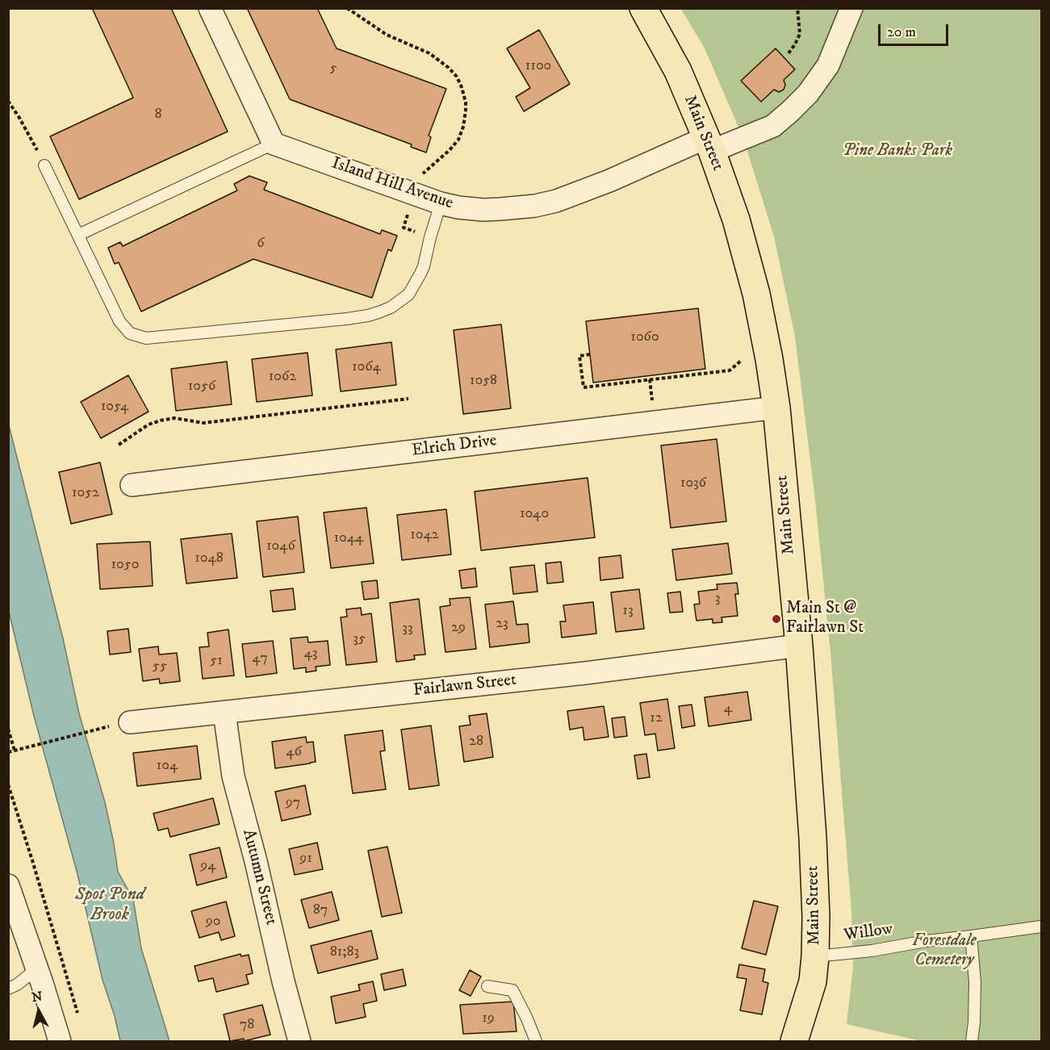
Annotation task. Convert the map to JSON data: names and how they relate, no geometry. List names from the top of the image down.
{
  "streets": {
    "main road": ["Main Street"],
    "street": [
      "Island Hill Avenue",
      "Elrich Drive",
      "Fairlawn Street",
      "Autumn Street"
    ],
    "lane": ["Willow"]
  },
  "crossings": [
    ["Main Street", "Island Hill Avenue"],
    ["Main Street", "Elrich Drive"],
    ["Main Street", "Fairlawn Street"],
    ["Main Street", "Willow"],
    ["Fairlawn Street", "Autumn Street"]
  ],
  "water": ["Spot Pond Brook"],
  "parks": ["Pine Banks Park", "Forestdale Cemetery"],
  "places": ["Main St @ Fairlawn St"],
  "house_numbers": [
    "1100",
    "5",
    "8",
    "6",
    "1060",
    "1064",
    "1062",
    "1058",
    "1056",
    "1054",
    "1036",
    "1052",
    "1040",
    "1042",
    "1044",
    "1046",
    "1048",
    "1050",
    "3",
    "13",
    "23",
    "29",
    "33",
    "35",
    "43",
    "47",
    "51",
    "55",
    "4",
    "12",
    "28",
    "46",
    "104",
    "97",
    "91",
    "94",
    "87",
    "90",
    "81;83",
    "19",
    "78"
  ],
  "scale_bar": "20 m",
  "north": "top"
}
